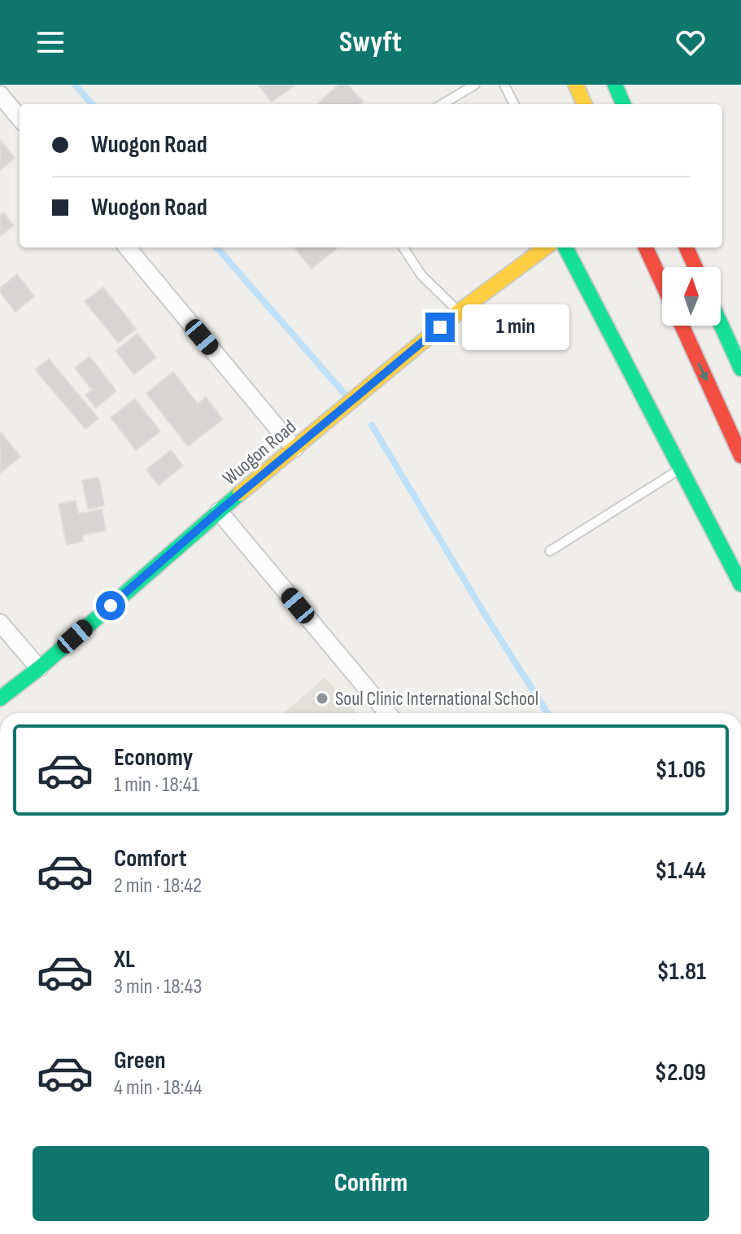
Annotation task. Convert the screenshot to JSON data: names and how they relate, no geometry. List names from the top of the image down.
{
  "streets": {
    "street": ["Wuogon Road"]
  },
  "places": ["Soul Clinic International School"],
  "north": "top",
  "page": {
    "header": "Swyft",
    "banner": ["Wuogon Road", "Wuogon Road"],
    "bubble": "1 min",
    "list": [
      {
        "name": "Economy",
        "note": "1 min · 18:41",
        "value": "$1.06"
      },
      {
        "name": "Comfort",
        "note": "2 min · 18:42",
        "value": "$1.44"
      },
      {
        "name": "XL",
        "note": "3 min · 18:43",
        "value": "$1.81"
      },
      {
        "name": "Green",
        "note": "4 min · 18:44",
        "value": "$2.09"
      }
    ],
    "buttons": "Confirm"
  }
}
